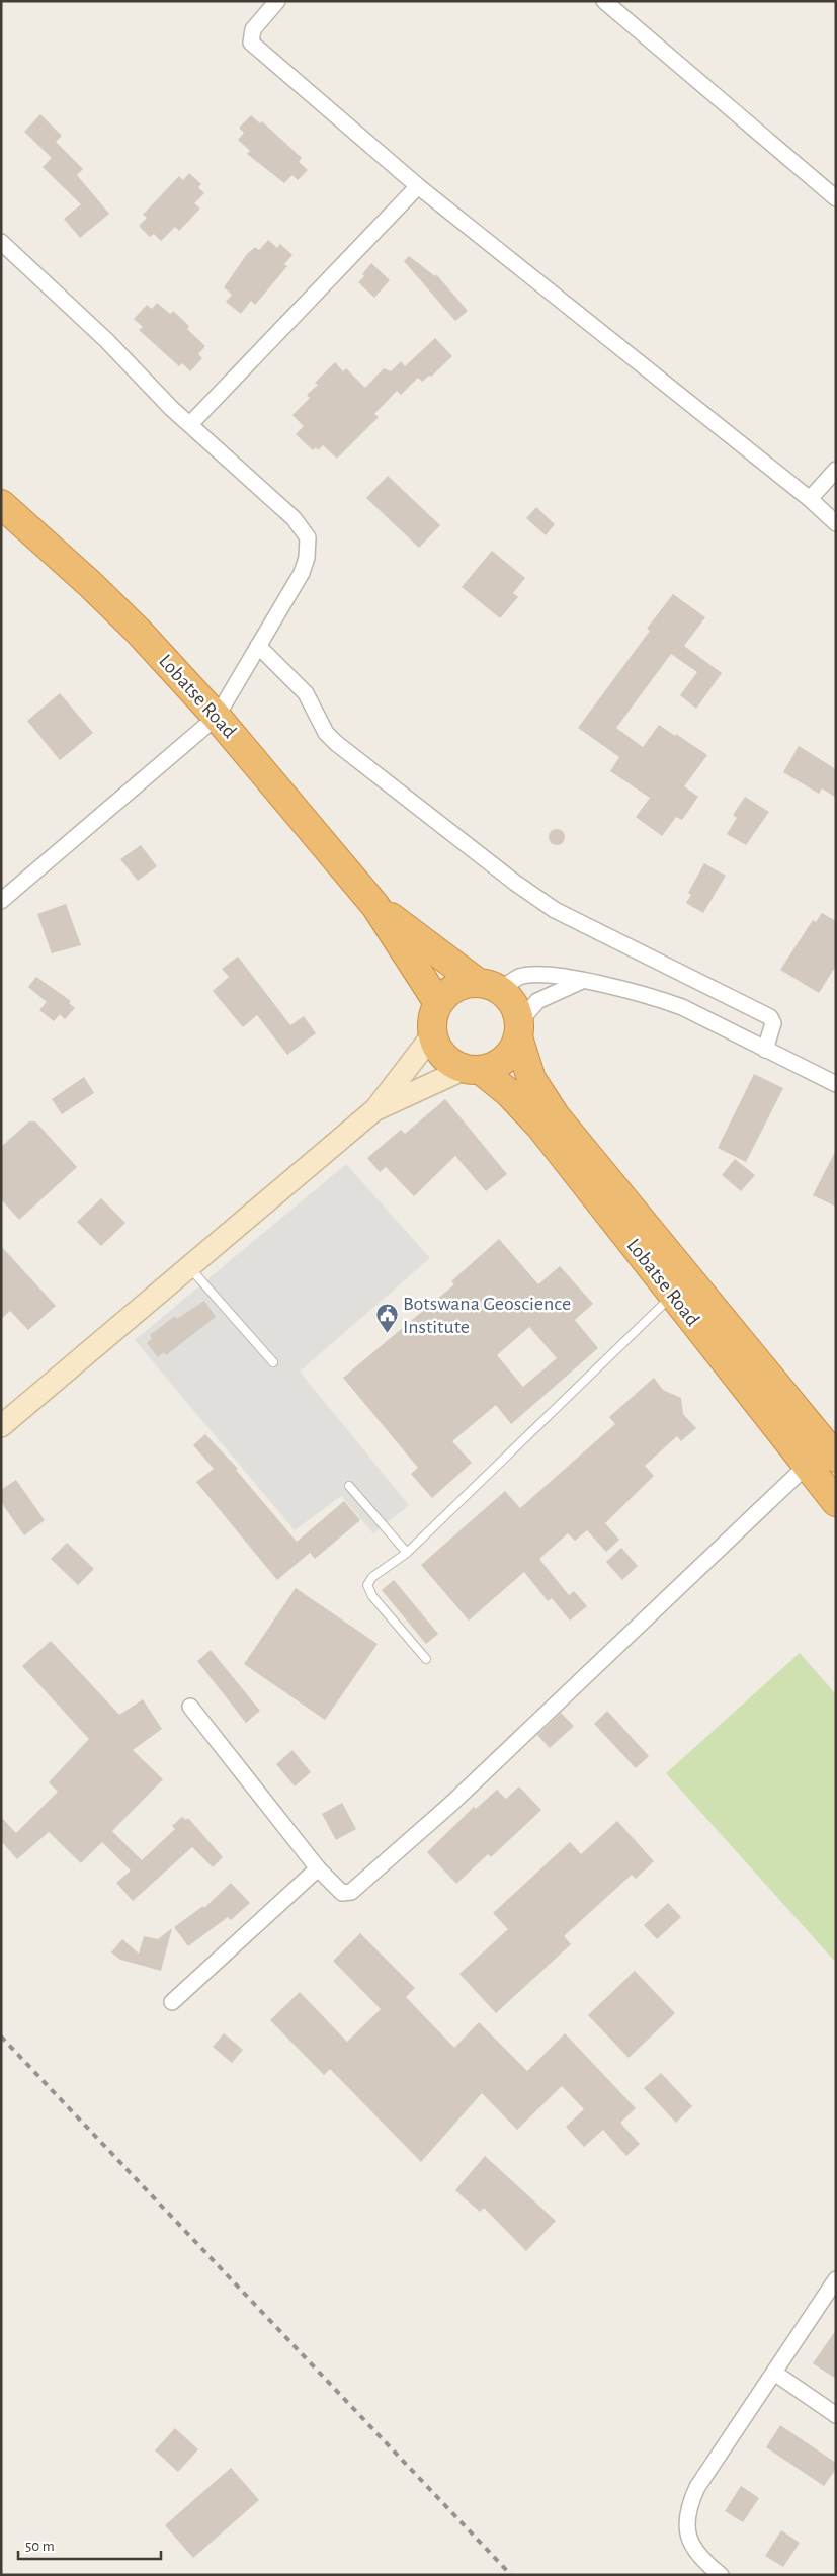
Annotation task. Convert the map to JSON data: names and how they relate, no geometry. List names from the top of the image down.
{
  "streets": {
    "highway": ["Lobatse Road"]
  },
  "places": {
    "public building": ["Botswana Geoscience Institute"]
  },
  "scale_bar": "50 m"
}
